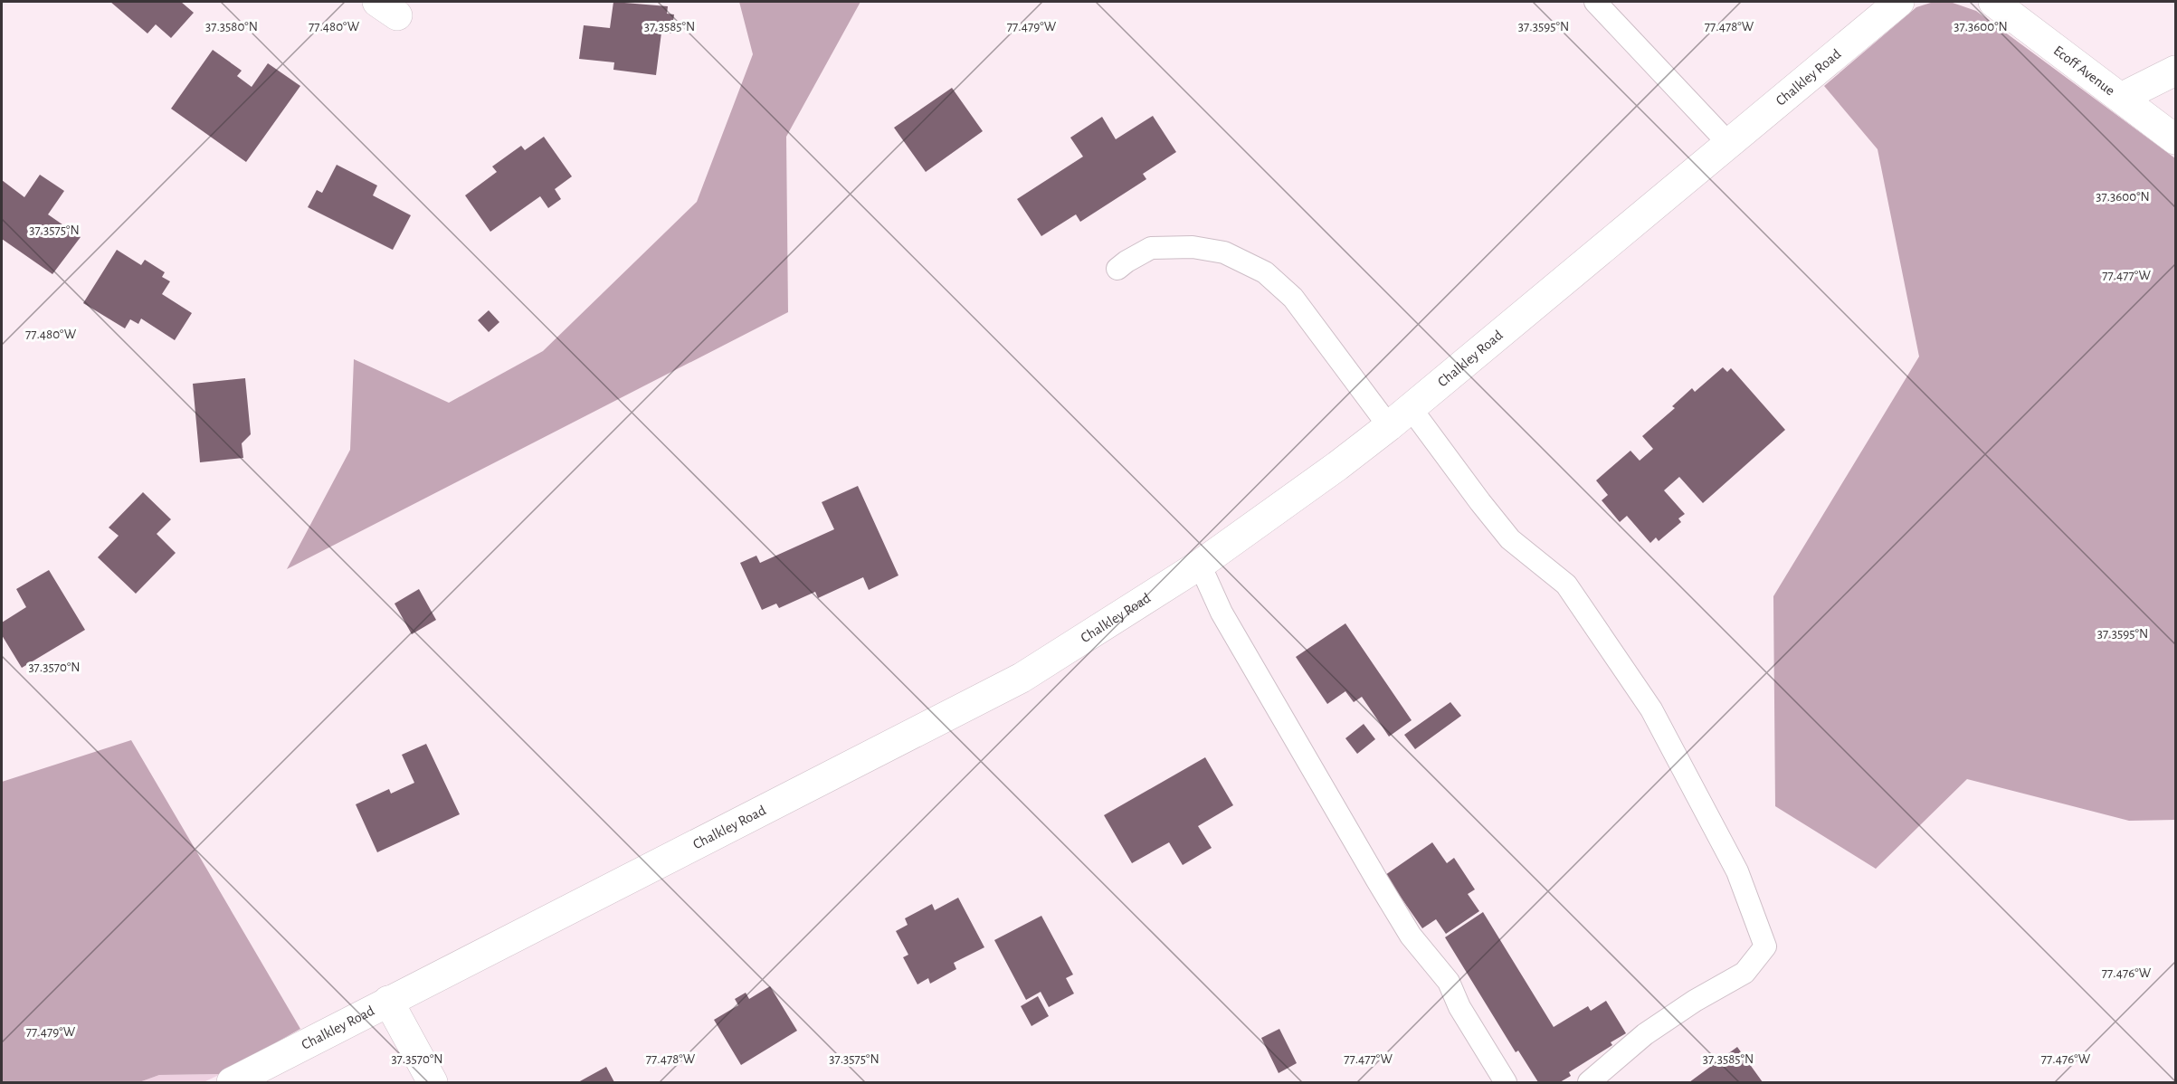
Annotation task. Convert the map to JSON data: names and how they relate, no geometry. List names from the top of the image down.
{
  "streets": {
    "street": ["Ecoff Avenue", "Chalkley Road"]
  },
  "coordinates": [
    "37.3580°N",
    "77.480°W",
    "37.3585°N",
    "77.479°W",
    "37.3595°N",
    "77.478°W",
    "37.3600°N",
    "37.3575°N",
    "77.477°W",
    "37.3570°N",
    "77.476°W"
  ]
}
